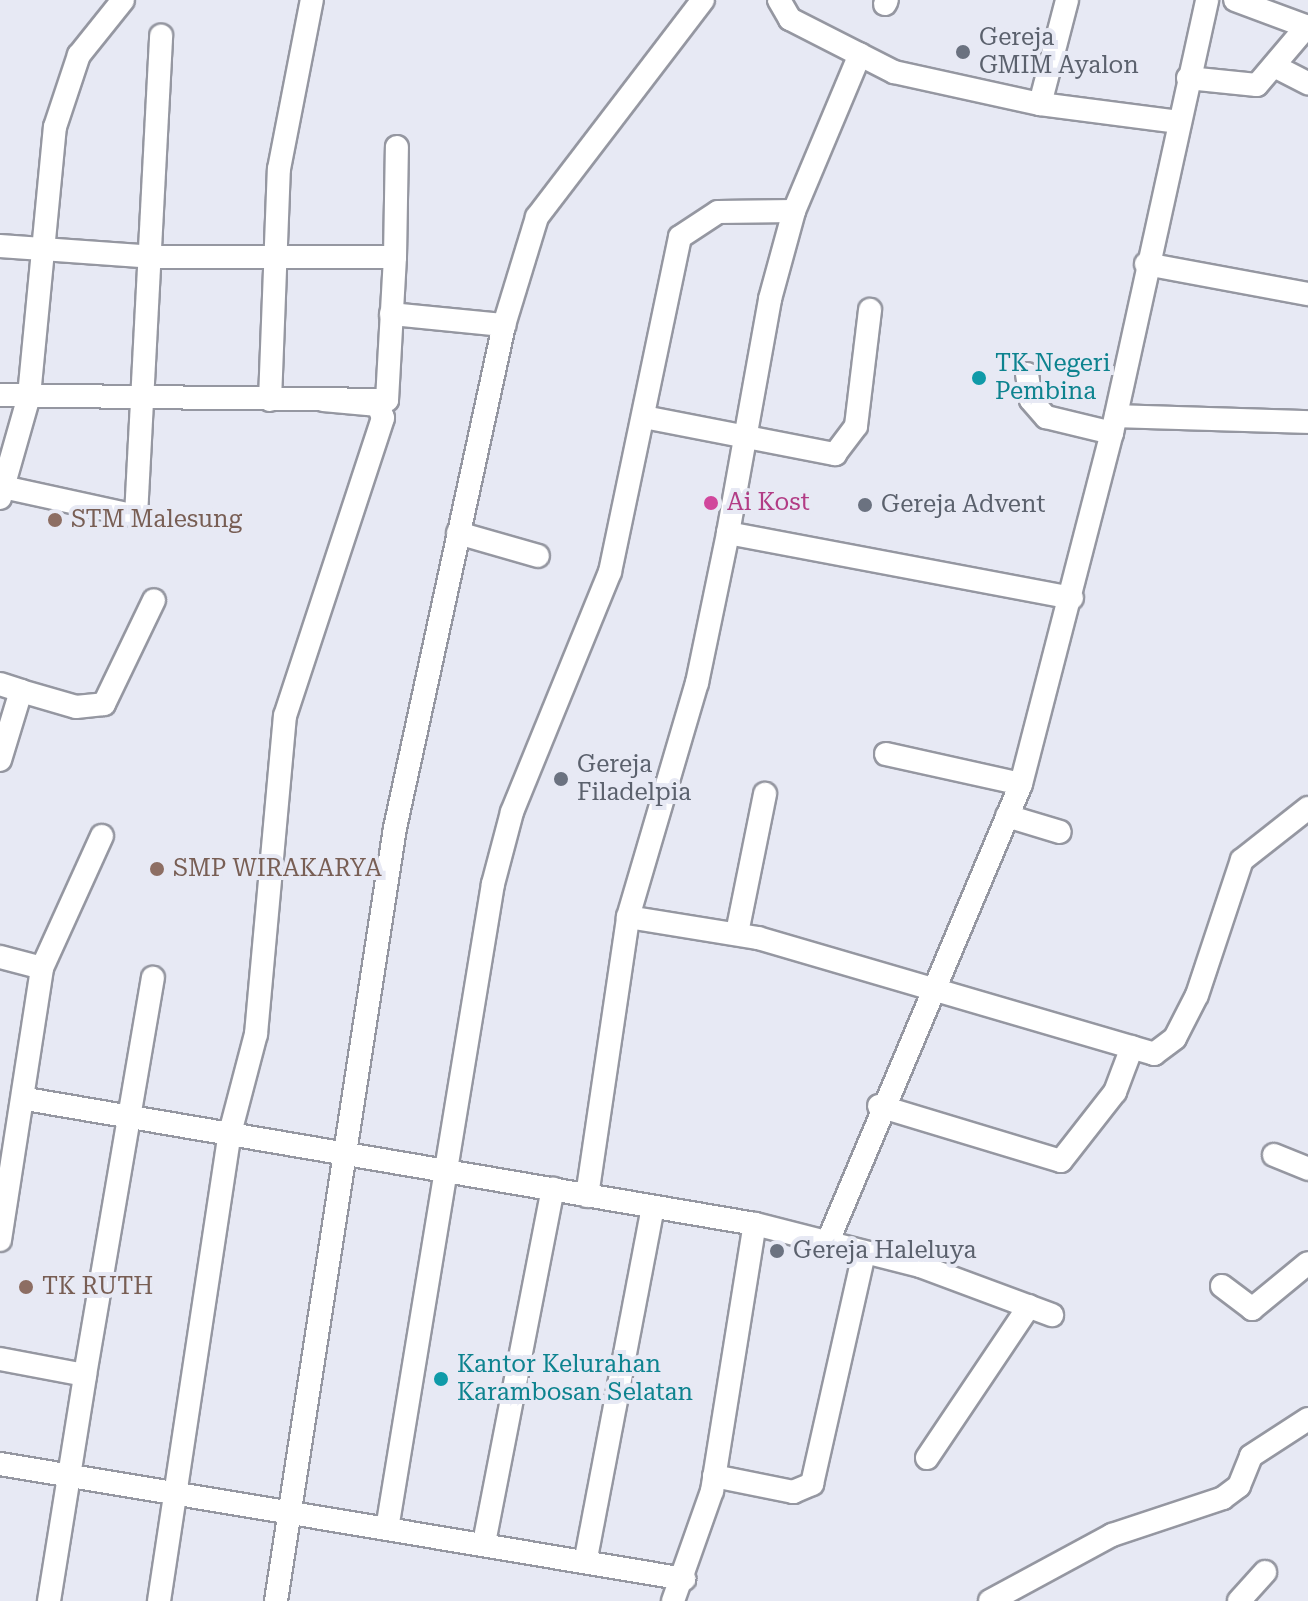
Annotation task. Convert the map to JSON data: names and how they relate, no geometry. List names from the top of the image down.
{
  "places": [
    "Gereja GMIM Ayalon",
    "TK Negeri Pembina",
    "Ai Kost",
    "Gereja Advent",
    "STM Malesung",
    "Gereja Filadelpia",
    "SMP WIRAKARYA",
    "Gereja Haleluya",
    "TK RUTH",
    "Kantor Kelurahan Karambosan Selatan"
  ]
}
